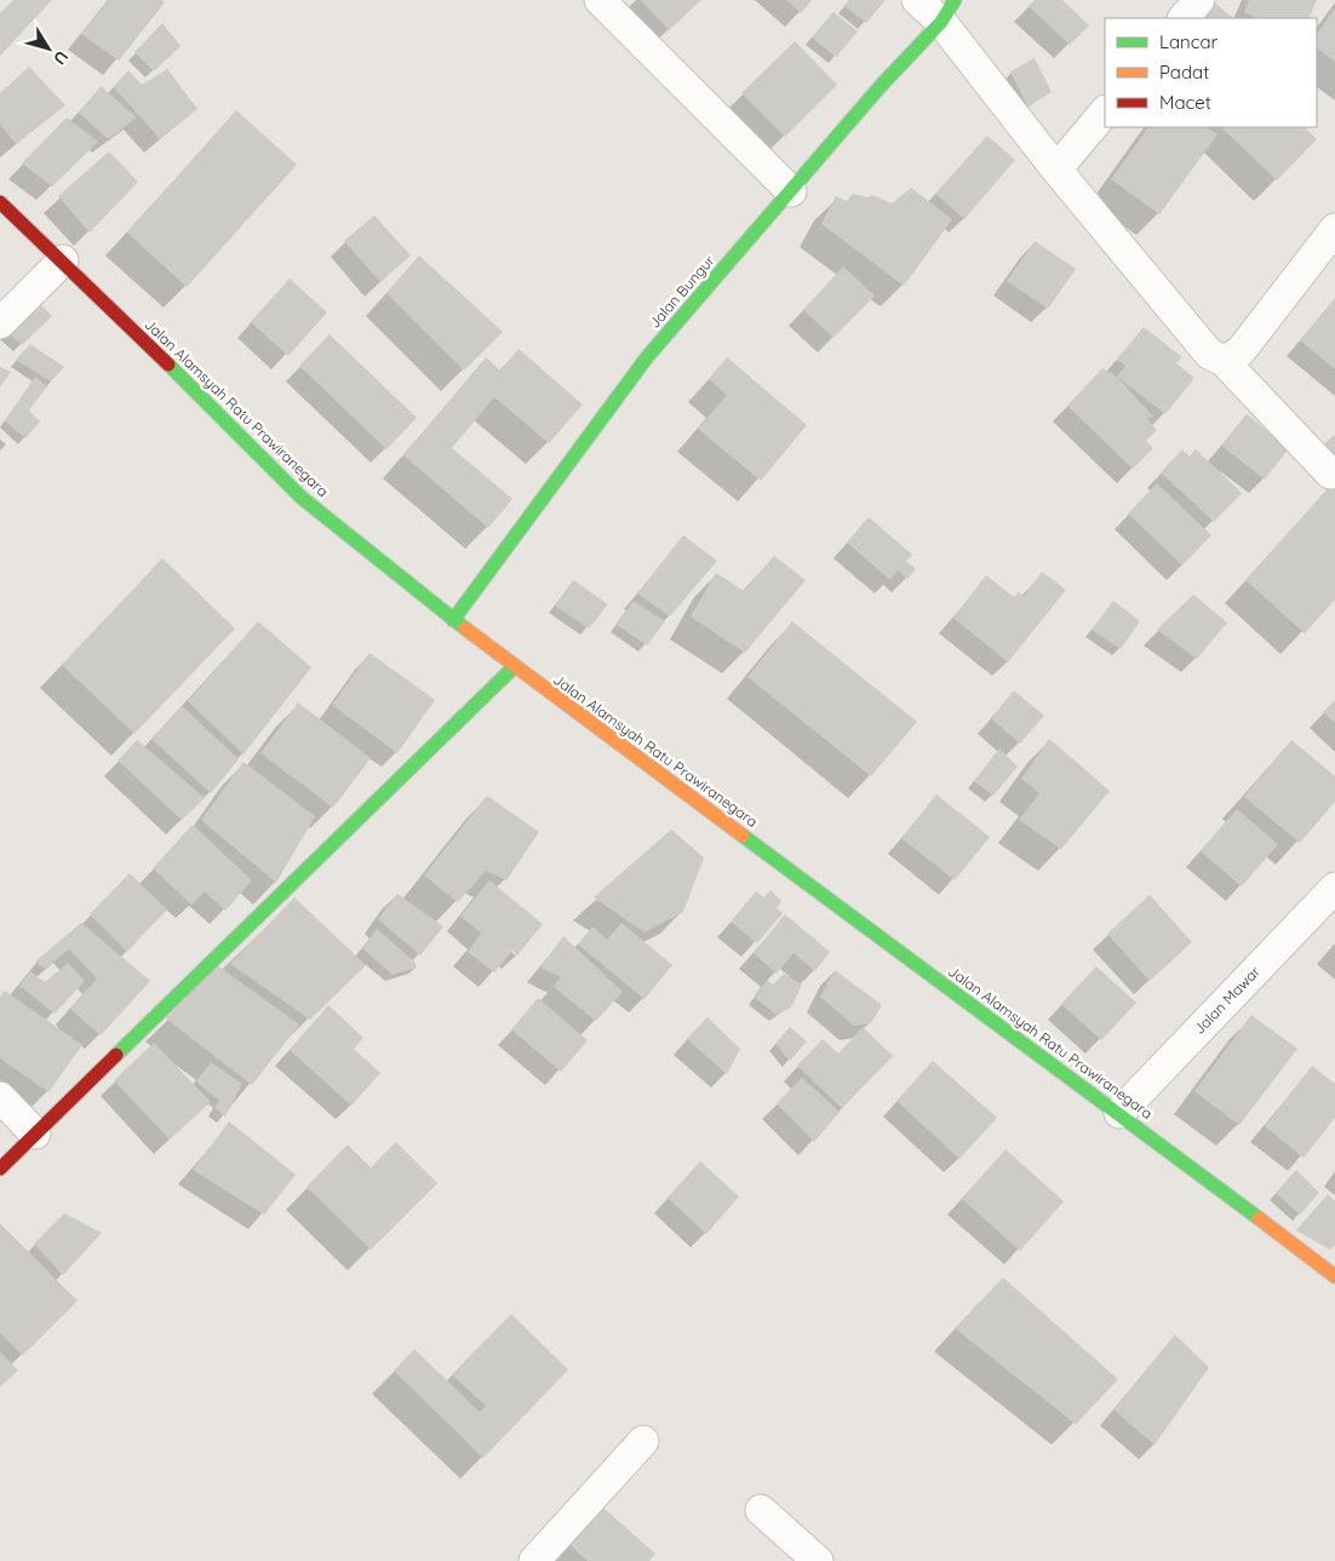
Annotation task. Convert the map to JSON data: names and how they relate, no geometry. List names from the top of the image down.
{
  "streets": {
    "main road": ["Jalan Bungur", "Jalan Alamsyah Ratu Prawiranegara"],
    "street": ["Jalan Mawar"]
  },
  "crossings": [
    ["Jalan Bungur", "Jalan Alamsyah Ratu Prawiranegara"],
    ["Jalan Alamsyah Ratu Prawiranegara", "Jalan Mawar"]
  ],
  "legend": ["Lancar", "Padat", "Macet"],
  "north": "bottom right"
}
